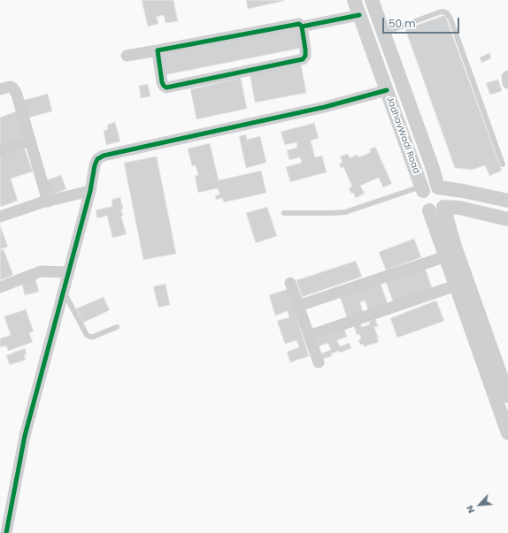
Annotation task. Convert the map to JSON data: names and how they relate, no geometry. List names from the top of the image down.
{
  "streets": {
    "street": ["JadhavWadi Road"]
  },
  "scale_bar": "50 m",
  "north": "bottom left"
}
